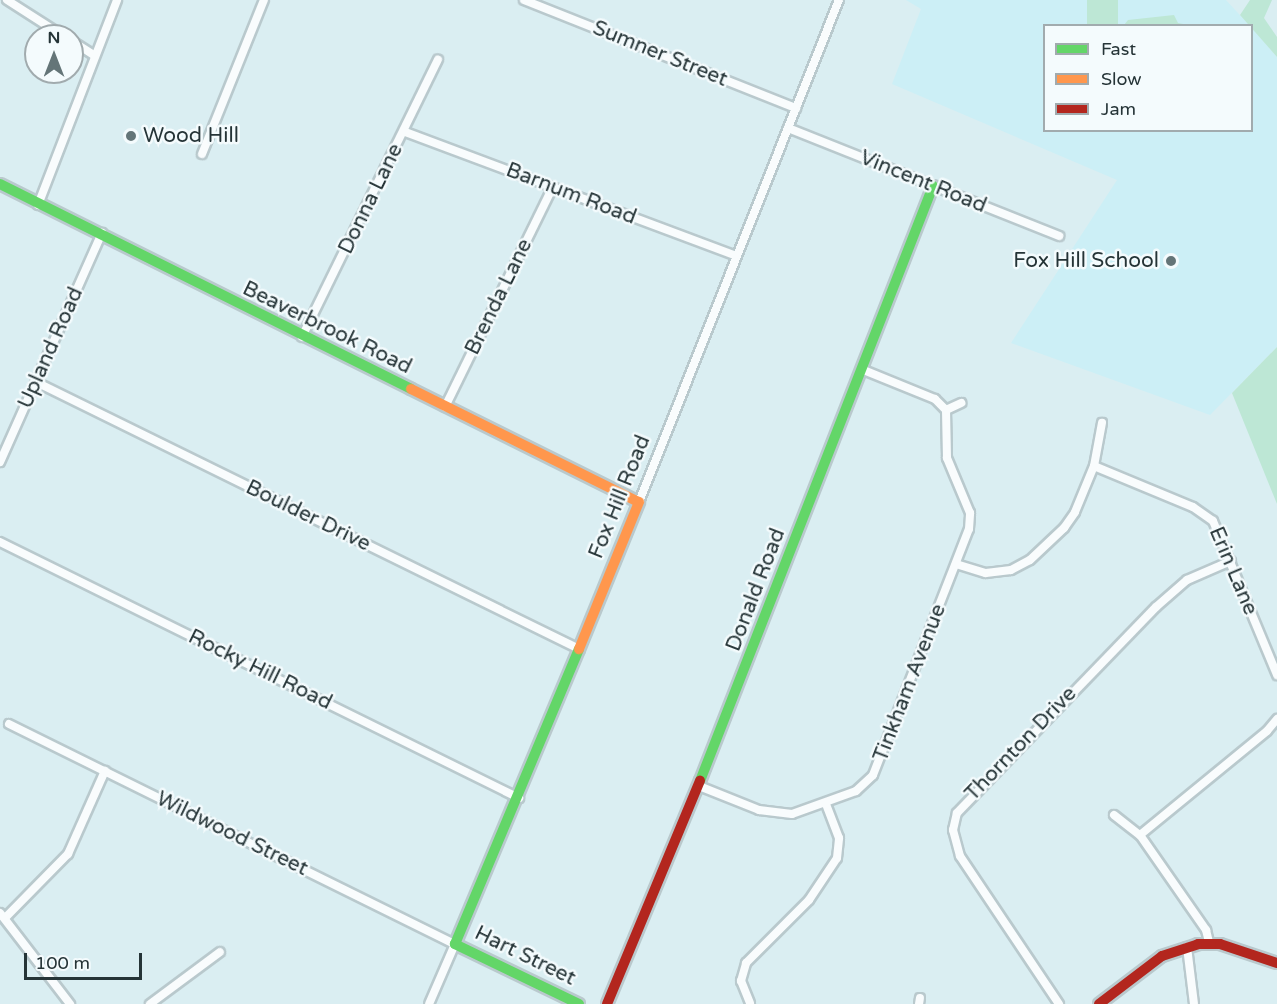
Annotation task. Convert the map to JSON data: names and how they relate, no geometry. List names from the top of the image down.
{
  "streets": {
    "street": [
      "Sumner Street",
      "Vincent Road",
      "Barnum Road",
      "Donna Lane",
      "Brenda Lane",
      "Beaverbrook Road",
      "Upland Road",
      "Fox Hill Road",
      "Boulder Drive",
      "Erin Lane",
      "Donald Road",
      "Rocky Hill Road",
      "Tinkham Avenue",
      "Thornton Drive",
      "Wildwood Street",
      "Hart Street"
    ]
  },
  "crossings": [
    ["Sumner Street", "Fox Hill Road"],
    ["Vincent Road", "Fox Hill Road"],
    ["Vincent Road", "Donald Road"],
    ["Barnum Road", "Donna Lane"],
    ["Barnum Road", "Brenda Lane"],
    ["Barnum Road", "Fox Hill Road"],
    ["Donna Lane", "Beaverbrook Road"],
    ["Brenda Lane", "Beaverbrook Road"],
    ["Beaverbrook Road", "Upland Road"],
    ["Beaverbrook Road", "Fox Hill Road"],
    ["Upland Road", "Boulder Drive"],
    ["Fox Hill Road", "Boulder Drive"],
    ["Fox Hill Road", "Rocky Hill Road"],
    ["Fox Hill Road", "Wildwood Street"],
    ["Fox Hill Road", "Hart Street"],
    ["Erin Lane", "Thornton Drive"],
    ["Donald Road", "Tinkham Avenue"],
    ["Wildwood Street", "Hart Street"]
  ],
  "places": ["Wood Hill", "Fox Hill School"],
  "legend": ["Fast", "Slow", "Jam"],
  "scale_bar": "100 m",
  "north": "top"
}
